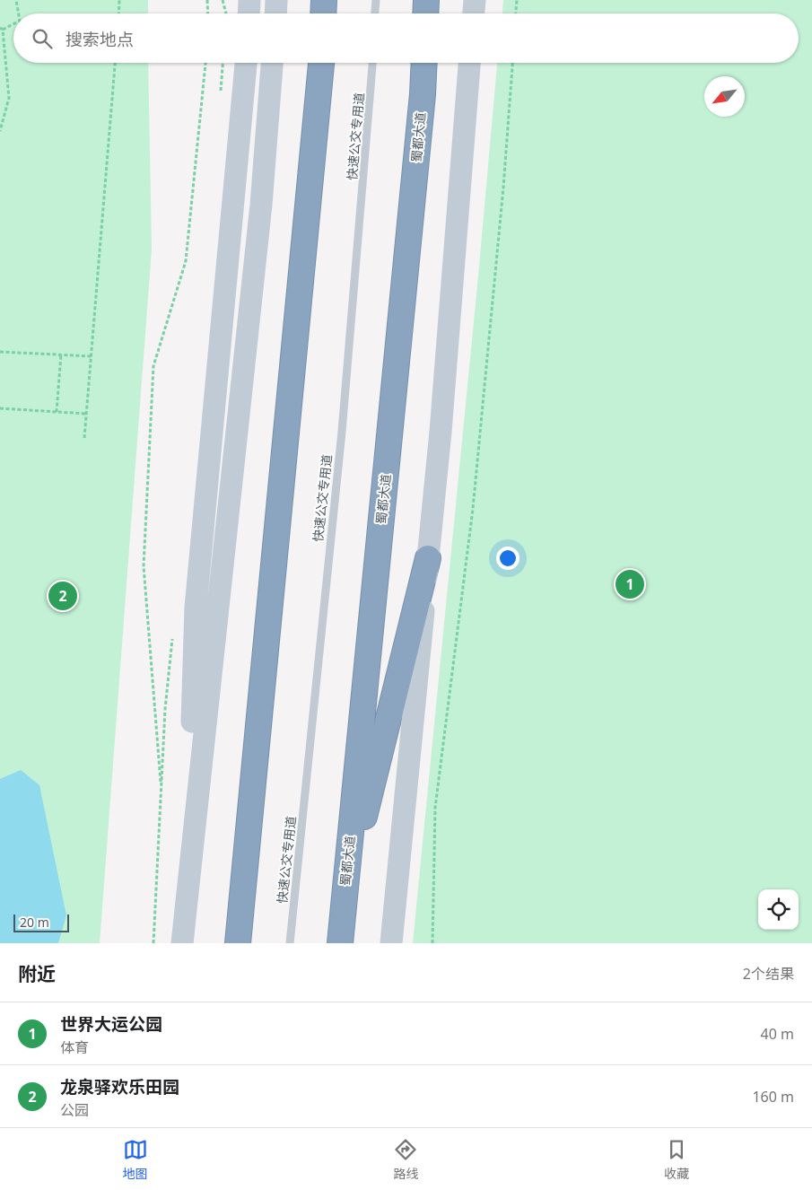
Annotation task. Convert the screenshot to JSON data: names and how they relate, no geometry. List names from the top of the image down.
{
  "streets": {
    "highway": ["蜀都大道"],
    "lane": ["快速公交专用道"]
  },
  "scale_bar": "20 m",
  "north": "bottom left",
  "page": {
    "search": "搜索地点",
    "pins": ["1", "2"],
    "scale": "20 m",
    "heading": ["附近", "2个结果"],
    "list": [
      {
        "mark": "1",
        "name": "世界大运公园",
        "note": "体育",
        "value": "40 m"
      },
      {
        "mark": "2",
        "name": "龙泉驿欢乐田园",
        "note": "公园",
        "value": "160 m"
      }
    ],
    "nav": ["地图", "路线", "收藏"]
  }
}
